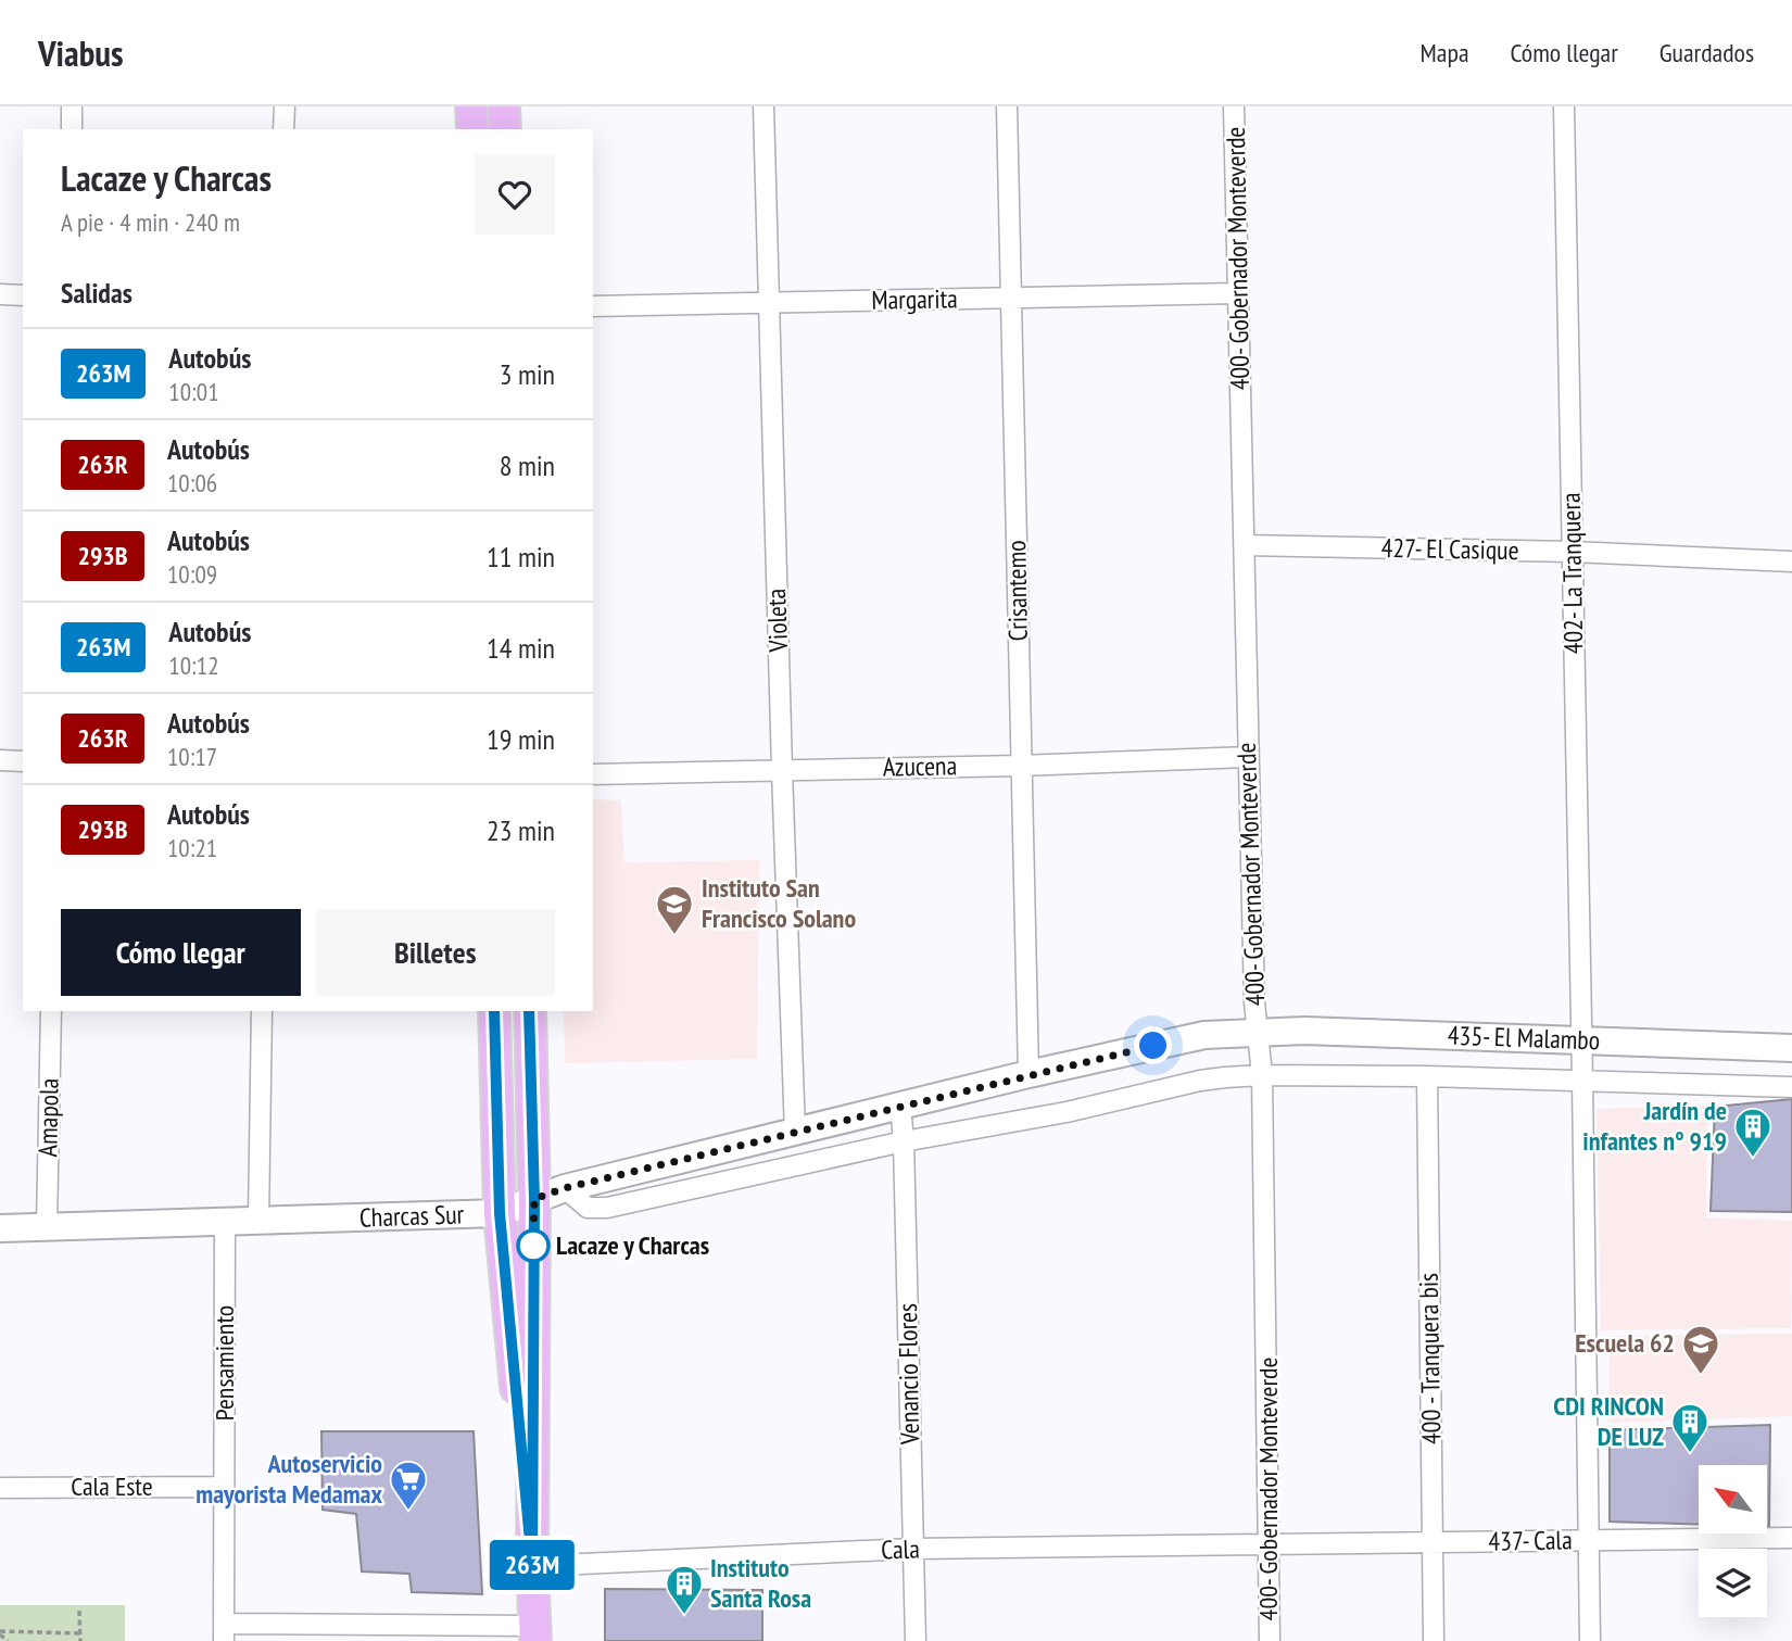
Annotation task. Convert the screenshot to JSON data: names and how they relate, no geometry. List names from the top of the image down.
{
  "streets": {
    "main road": ["435- El Malambo", "Charcas Sur"],
    "street": [
      "400- Gobernador Monteverde",
      "Margarita",
      "427- El Casique",
      "402- La Tranquera",
      "Crisantemo",
      "Violeta",
      "Azucena",
      "Amapola",
      "400 - Tranquera bis",
      "Pensamiento",
      "Venancio Flores",
      "Cala Este",
      "437- Cala",
      "Cala"
    ]
  },
  "crossings": [
    ["400- Gobernador Monteverde", "Margarita"],
    ["400- Gobernador Monteverde", "427- El Casique"],
    ["400- Gobernador Monteverde", "Azucena"],
    ["400- Gobernador Monteverde", "435- El Malambo"],
    ["400- Gobernador Monteverde", "Charcas Sur"],
    ["400- Gobernador Monteverde", "437- Cala"],
    ["400- Gobernador Monteverde", "Cala"],
    ["Margarita", "Crisantemo"],
    ["Margarita", "Violeta"],
    ["427- El Casique", "402- La Tranquera"],
    ["402- La Tranquera", "435- El Malambo"],
    ["Crisantemo", "Azucena"],
    ["Crisantemo", "Charcas Sur"],
    ["Violeta", "Azucena"],
    ["Violeta", "Charcas Sur"],
    ["435- El Malambo", "Charcas Sur"],
    ["Amapola", "Charcas Sur"],
    ["Charcas Sur", "Pensamiento"],
    ["Charcas Sur", "Venancio Flores"],
    ["400 - Tranquera bis", "437- Cala"],
    ["Pensamiento", "Cala Este"],
    ["Venancio Flores", "Cala"],
    ["437- Cala", "Cala"]
  ],
  "places": {
    "school or university": ["Instituto San Francisco Solano", "Escuela 62"],
    "building": ["Jardín de infantes n° 919", "CDI RINCON DE LUZ", "Instituto Santa Rosa"],
    "other": ["Lacaze y Charcas"],
    "supermarket": ["Autoservicio mayorista Medamax"]
  },
  "lines": ["bus line 263M"],
  "north": "top left",
  "page": {
    "header": "Viabus",
    "nav": ["Mapa", "Cómo llegar", "Guardados"],
    "on_map": "263M",
    "heading": [
      ["Lacaze y Charcas", "A pie · 4 min · 240 m"],
      "Salidas"
    ],
    "list": [
      {
        "mark": "263M",
        "name": "Autobús",
        "note": "10:01",
        "value": "3 min"
      },
      {
        "mark": "263R",
        "name": "Autobús",
        "note": "10:06",
        "value": "8 min"
      },
      {
        "mark": "293B",
        "name": "Autobús",
        "note": "10:09",
        "value": "11 min"
      },
      {
        "mark": "263M",
        "name": "Autobús",
        "note": "10:12",
        "value": "14 min"
      },
      {
        "mark": "263R",
        "name": "Autobús",
        "note": "10:17",
        "value": "19 min"
      },
      {
        "mark": "293B",
        "name": "Autobús",
        "note": "10:21",
        "value": "23 min"
      }
    ],
    "buttons": ["Cómo llegar", "Billetes"]
  }
}
